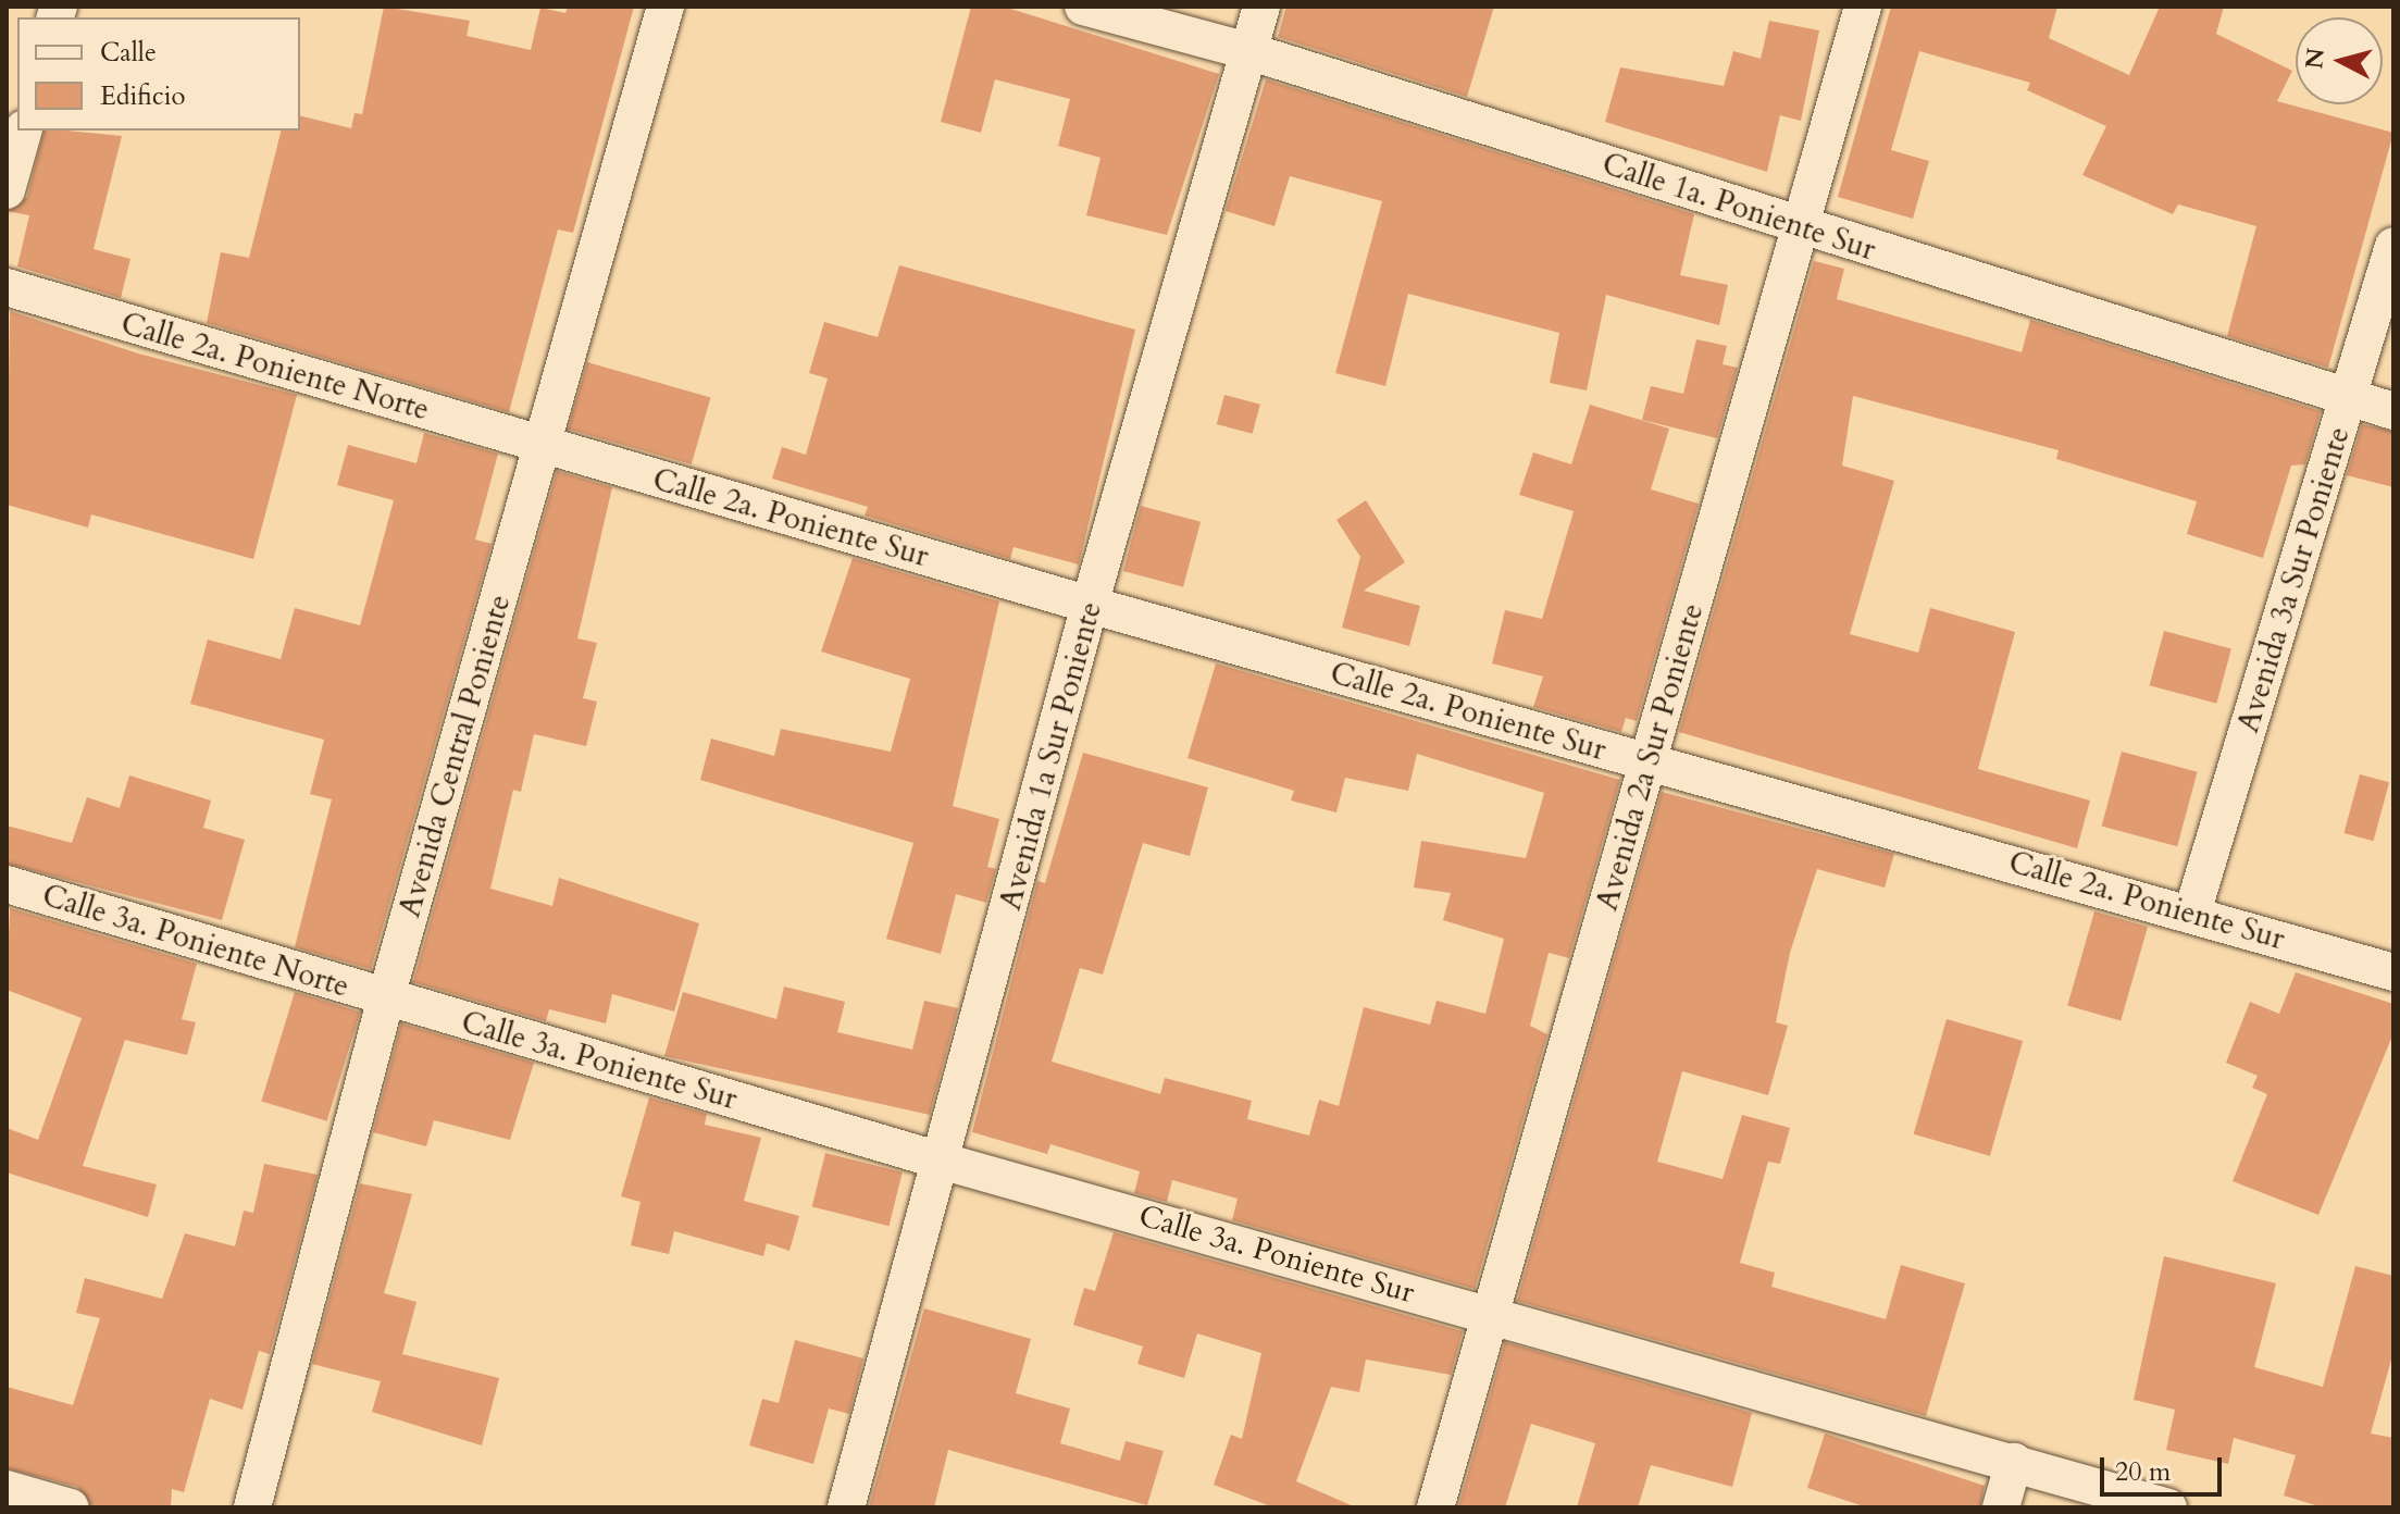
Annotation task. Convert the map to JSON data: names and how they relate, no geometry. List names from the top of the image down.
{
  "streets": {
    "street": [
      "Calle 1a. Poniente Sur",
      "Calle 2a. Poniente Norte",
      "Calle 2a. Poniente Sur",
      "Avenida 3a Sur Poniente",
      "Avenida Central Poniente",
      "Avenida 1a Sur Poniente",
      "Avenida 2a Sur Poniente",
      "Calle 3a. Poniente Norte",
      "Calle 3a. Poniente Sur"
    ]
  },
  "crossings": [
    ["Calle 1a. Poniente Sur", "Avenida 3a Sur Poniente"],
    ["Calle 1a. Poniente Sur", "Avenida 1a Sur Poniente"],
    ["Calle 1a. Poniente Sur", "Avenida 2a Sur Poniente"],
    ["Calle 2a. Poniente Norte", "Calle 2a. Poniente Sur"],
    ["Calle 2a. Poniente Norte", "Avenida Central Poniente"],
    ["Calle 2a. Poniente Sur", "Avenida 3a Sur Poniente"],
    ["Calle 2a. Poniente Sur", "Avenida Central Poniente"],
    ["Calle 2a. Poniente Sur", "Avenida 1a Sur Poniente"],
    ["Calle 2a. Poniente Sur", "Avenida 2a Sur Poniente"],
    ["Avenida Central Poniente", "Calle 3a. Poniente Norte"],
    ["Avenida Central Poniente", "Calle 3a. Poniente Sur"],
    ["Avenida 1a Sur Poniente", "Calle 3a. Poniente Sur"],
    ["Avenida 2a Sur Poniente", "Calle 3a. Poniente Sur"],
    ["Calle 3a. Poniente Norte", "Calle 3a. Poniente Sur"]
  ],
  "legend": ["Calle", "Edificio"],
  "scale_bar": "20 m",
  "north": "left"
}
